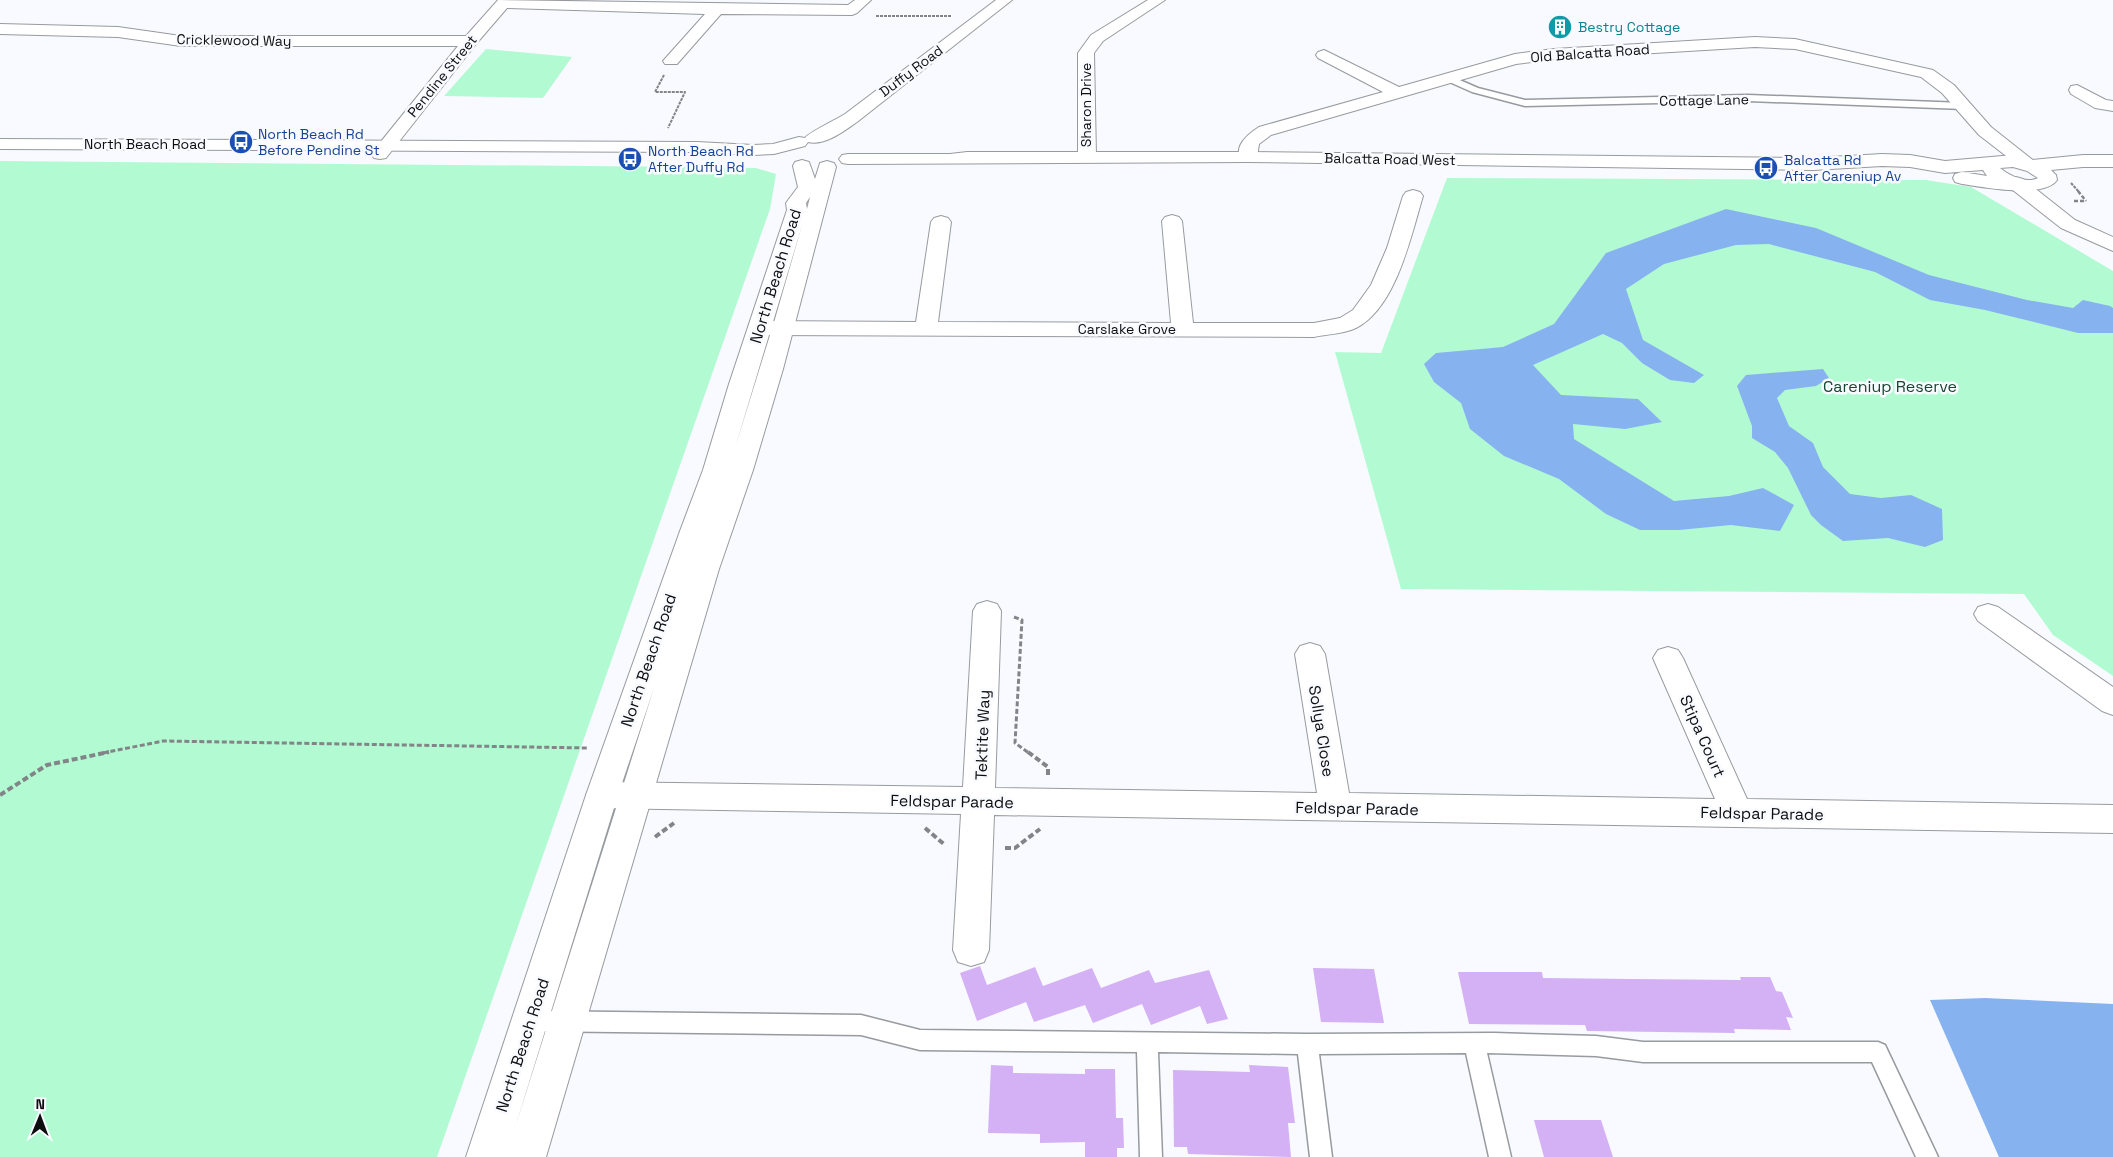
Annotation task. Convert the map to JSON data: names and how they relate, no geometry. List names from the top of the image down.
{
  "streets": {
    "street": [
      "Cricklewood Way",
      "Old Balcatta Road",
      "Duffy Road",
      "Pendine Street",
      "Sharon Drive",
      "North Beach Road",
      "Balcatta Road West",
      "Carslake Grove",
      "Sollya Close",
      "Tektite Way",
      "Stipa Court",
      "Feldspar Parade"
    ],
    "lane": ["Cottage Lane"]
  },
  "crossings": [
    ["Cricklewood Way", "Pendine Street"],
    ["Old Balcatta Road", "Cottage Lane"],
    ["Old Balcatta Road", "Balcatta Road West"],
    ["Duffy Road", "North Beach Road"],
    ["Duffy Road", "Balcatta Road West"],
    ["Pendine Street", "North Beach Road"],
    ["Sharon Drive", "Balcatta Road West"],
    ["North Beach Road", "Balcatta Road West"],
    ["North Beach Road", "Carslake Grove"],
    ["North Beach Road", "Feldspar Parade"],
    ["Sollya Close", "Feldspar Parade"],
    ["Tektite Way", "Feldspar Parade"],
    ["Stipa Court", "Feldspar Parade"]
  ],
  "parks": ["Careniup Reserve"],
  "places": {
    "building": ["Bestry Cottage"],
    "bus stop": ["North Beach Rd Before Pendine St", "North Beach Rd After Duffy Rd", "Balcatta Rd After Careniup Av"]
  },
  "north": "top"
}
